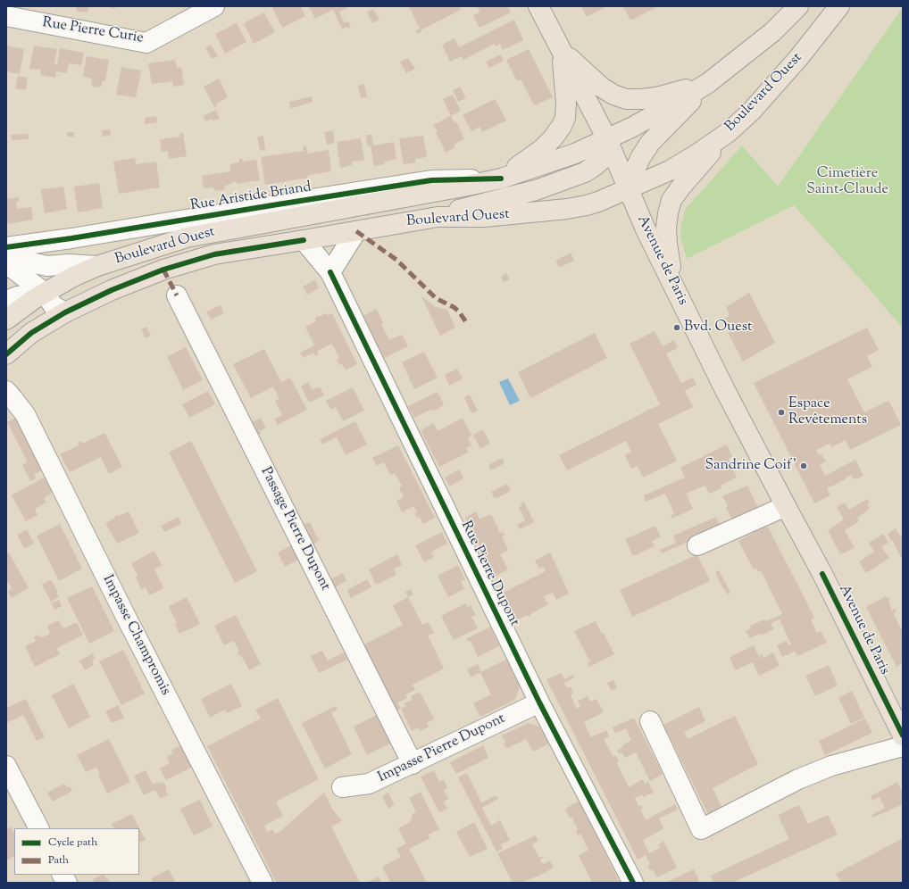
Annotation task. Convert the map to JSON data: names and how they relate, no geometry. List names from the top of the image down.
{
  "streets": {
    "main road": ["Boulevard Ouest", "Avenue de Paris"],
    "street": [
      "Rue Pierre Curie",
      "Rue Aristide Briand",
      "Passage Pierre Dupont",
      "Rue Pierre Dupont",
      "Impasse Champromis",
      "Impasse Pierre Dupont"
    ]
  },
  "crossings": [
    ["Boulevard Ouest", "Rue Aristide Briand"],
    ["Boulevard Ouest", "Avenue de Paris"],
    ["Boulevard Ouest", "Rue Pierre Dupont"],
    ["Passage Pierre Dupont", "Impasse Pierre Dupont"],
    ["Rue Pierre Dupont", "Impasse Pierre Dupont"]
  ],
  "parks": ["Cimetière Saint-Claude"],
  "places": ["Bvd. Ouest", "Espace Revêtements", "Sandrine Coif'"],
  "legend": ["Cycle path", "Path"]
}
